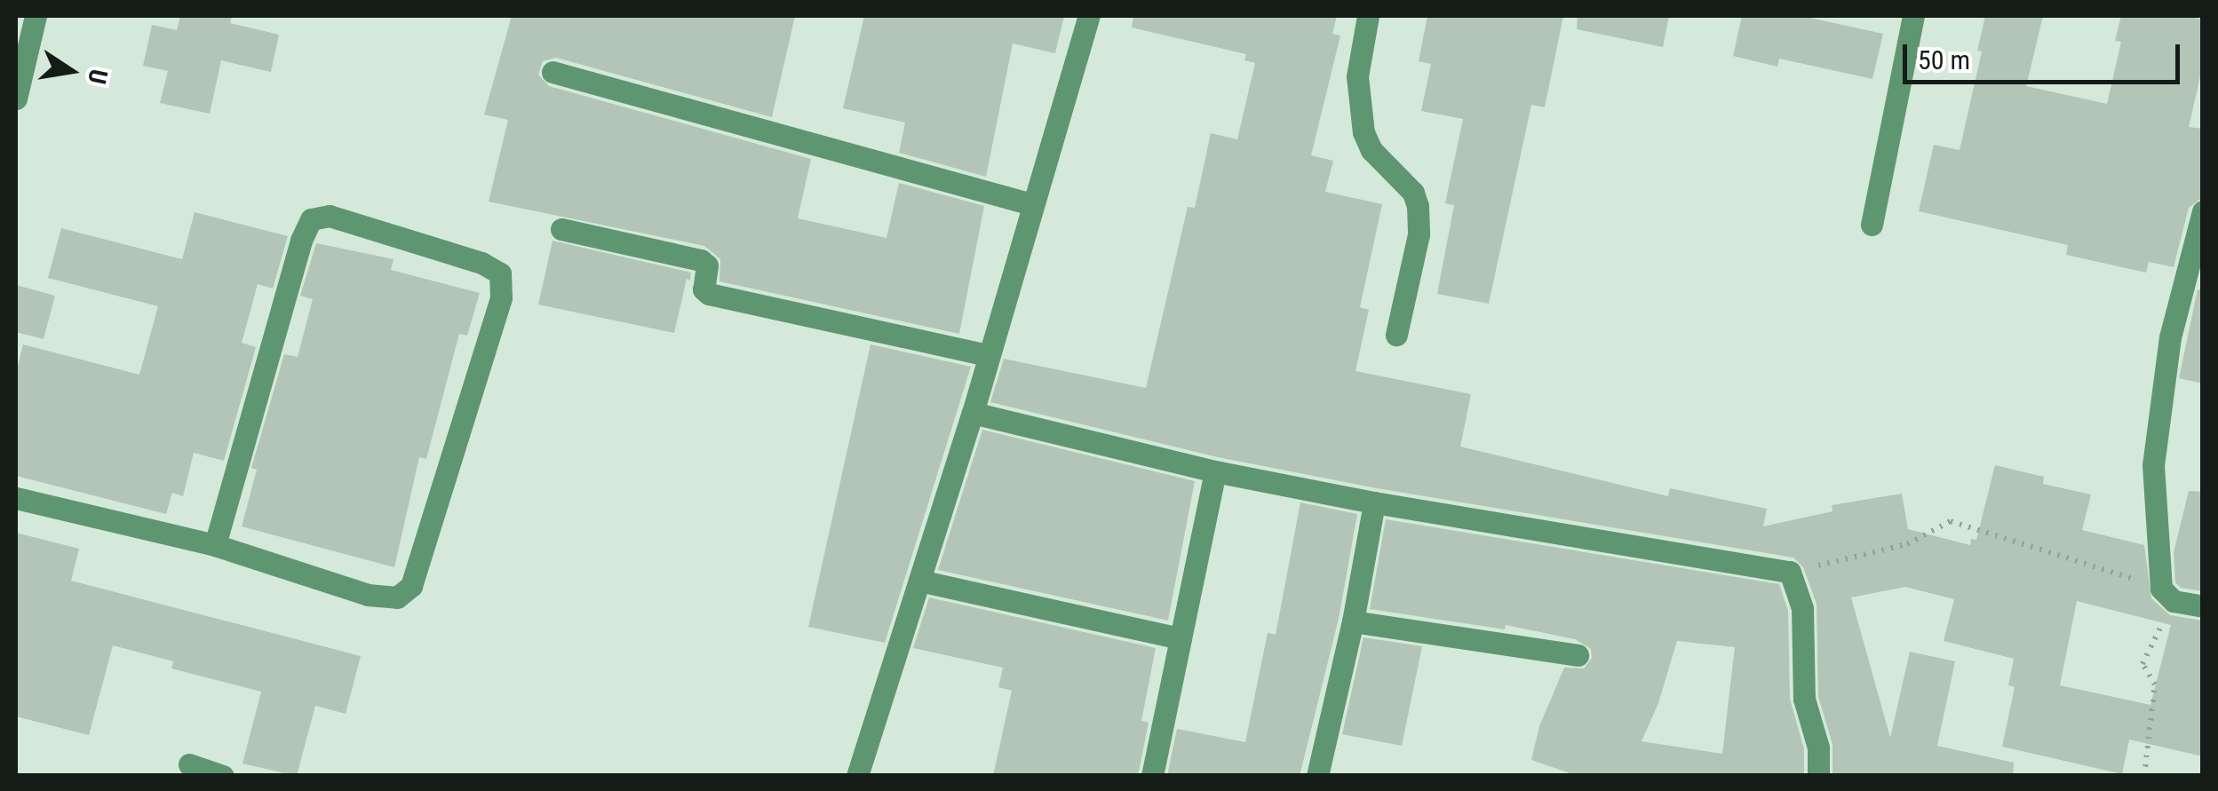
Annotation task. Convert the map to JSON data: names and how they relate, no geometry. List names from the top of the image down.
{
  "scale_bar": "50 m",
  "north": "right"
}
